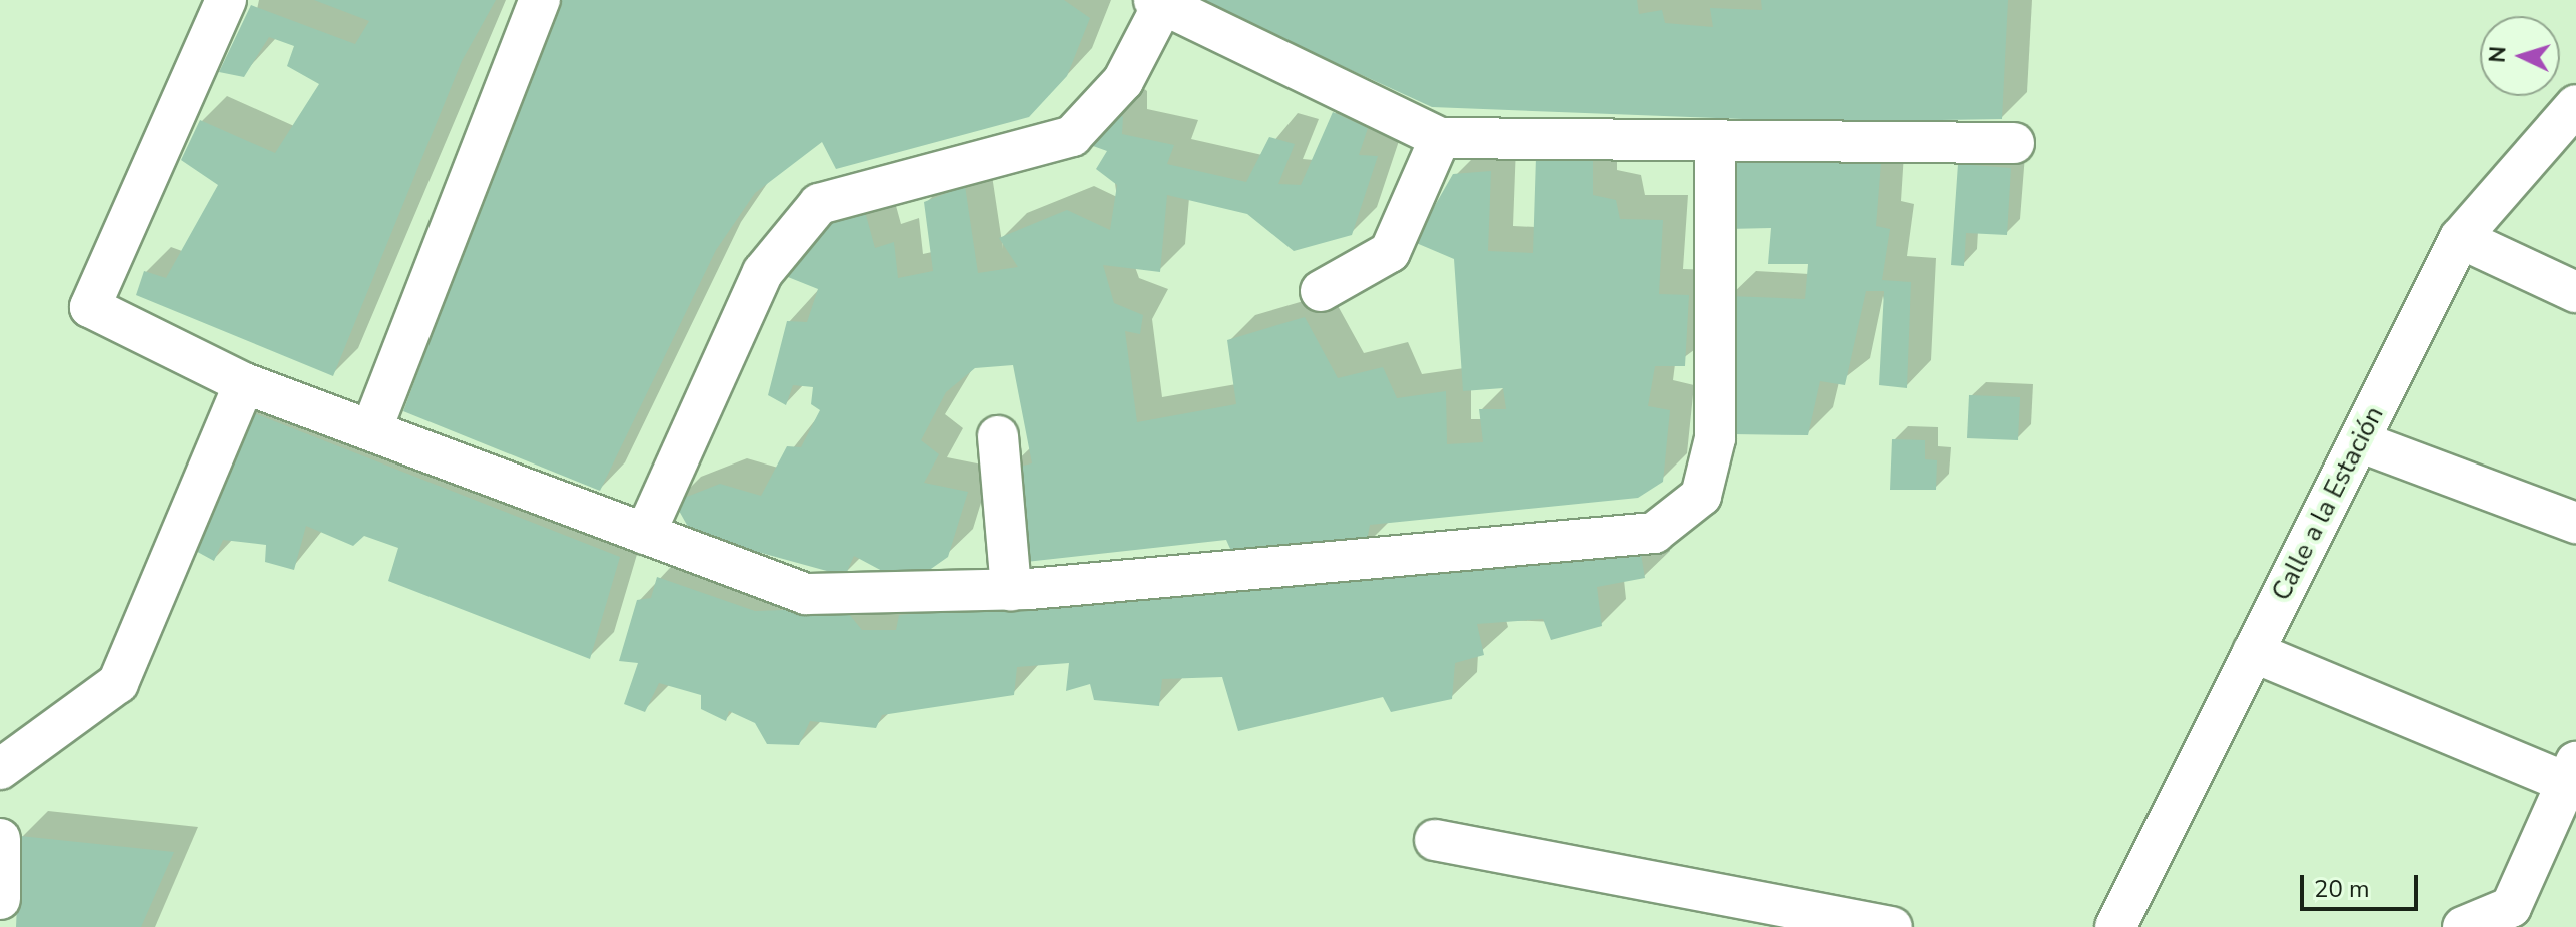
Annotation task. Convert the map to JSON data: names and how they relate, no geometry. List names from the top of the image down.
{
  "streets": {
    "street": ["Calle a la Estación"]
  },
  "scale_bar": "20 m",
  "north": "left"
}
